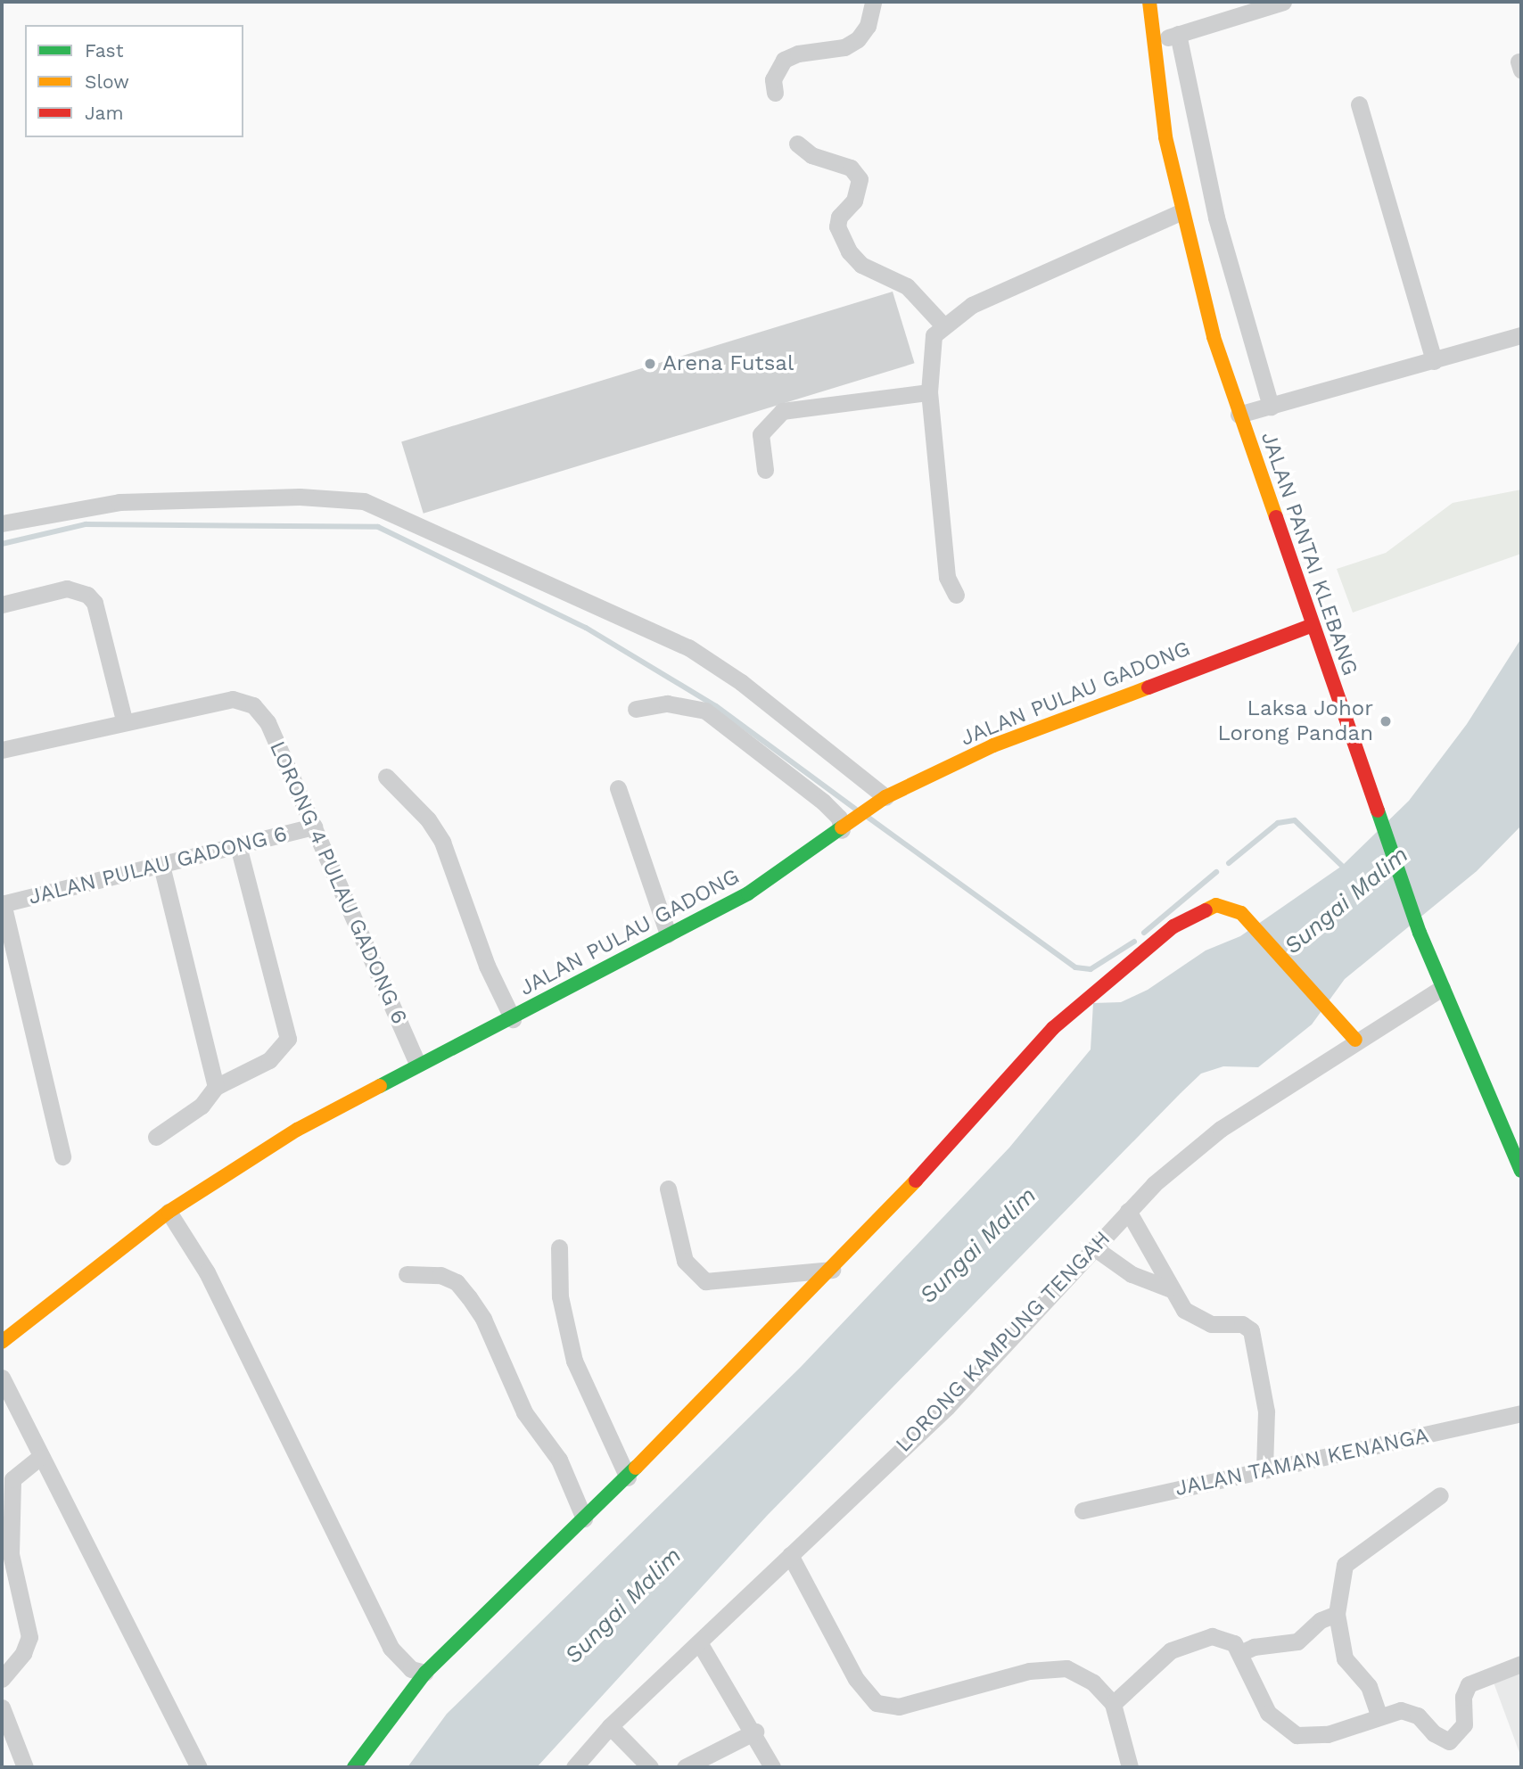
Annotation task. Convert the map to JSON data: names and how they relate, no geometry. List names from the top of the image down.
{
  "streets": {
    "main road": ["JALAN PANTAI KLEBANG", "JALAN PULAU GADONG"],
    "street": [
      "JALAN PULAU GADONG 6",
      "LORONG 4 PULAU GADONG 6",
      "LORONG KAMPUNG TENGAH",
      "JALAN TAMAN KENANGA"
    ]
  },
  "crossings": [
    ["JALAN PANTAI KLEBANG", "JALAN PULAU GADONG"],
    ["JALAN PANTAI KLEBANG", "LORONG KAMPUNG TENGAH"],
    ["JALAN PULAU GADONG", "LORONG 4 PULAU GADONG 6"],
    ["JALAN PULAU GADONG 6", "LORONG 4 PULAU GADONG 6"]
  ],
  "water": ["Sungai Malim"],
  "places": ["Arena Futsal", "Laksa Johor Lorong Pandan"],
  "legend": ["Fast", "Slow", "Jam"]
}
